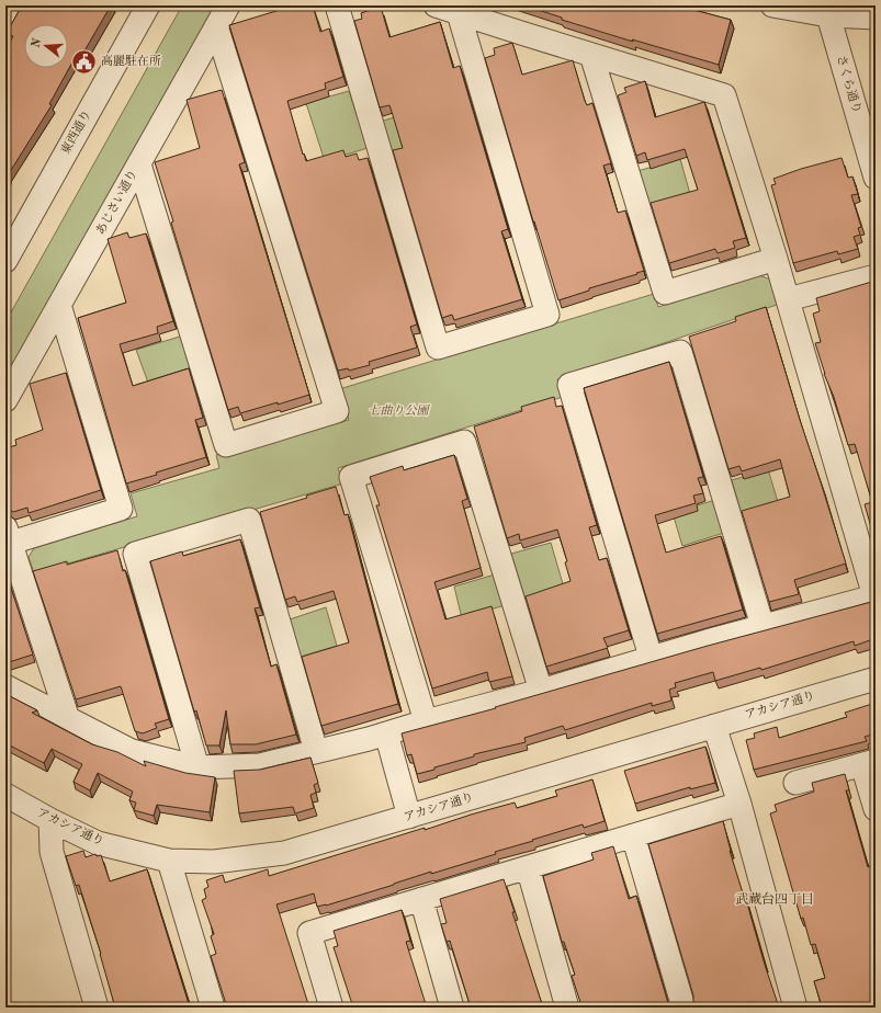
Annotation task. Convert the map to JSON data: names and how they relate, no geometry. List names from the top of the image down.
{
  "streets": {
    "street": [
      "さくら通り",
      "東西通り",
      "あじさい通り",
      "アカシア通り"
    ]
  },
  "districts": ["武蔵台四丁目"],
  "parks": ["七曲り公園"],
  "places": {
    "public building": ["高麗駐在所"]
  },
  "north": "left"
}
